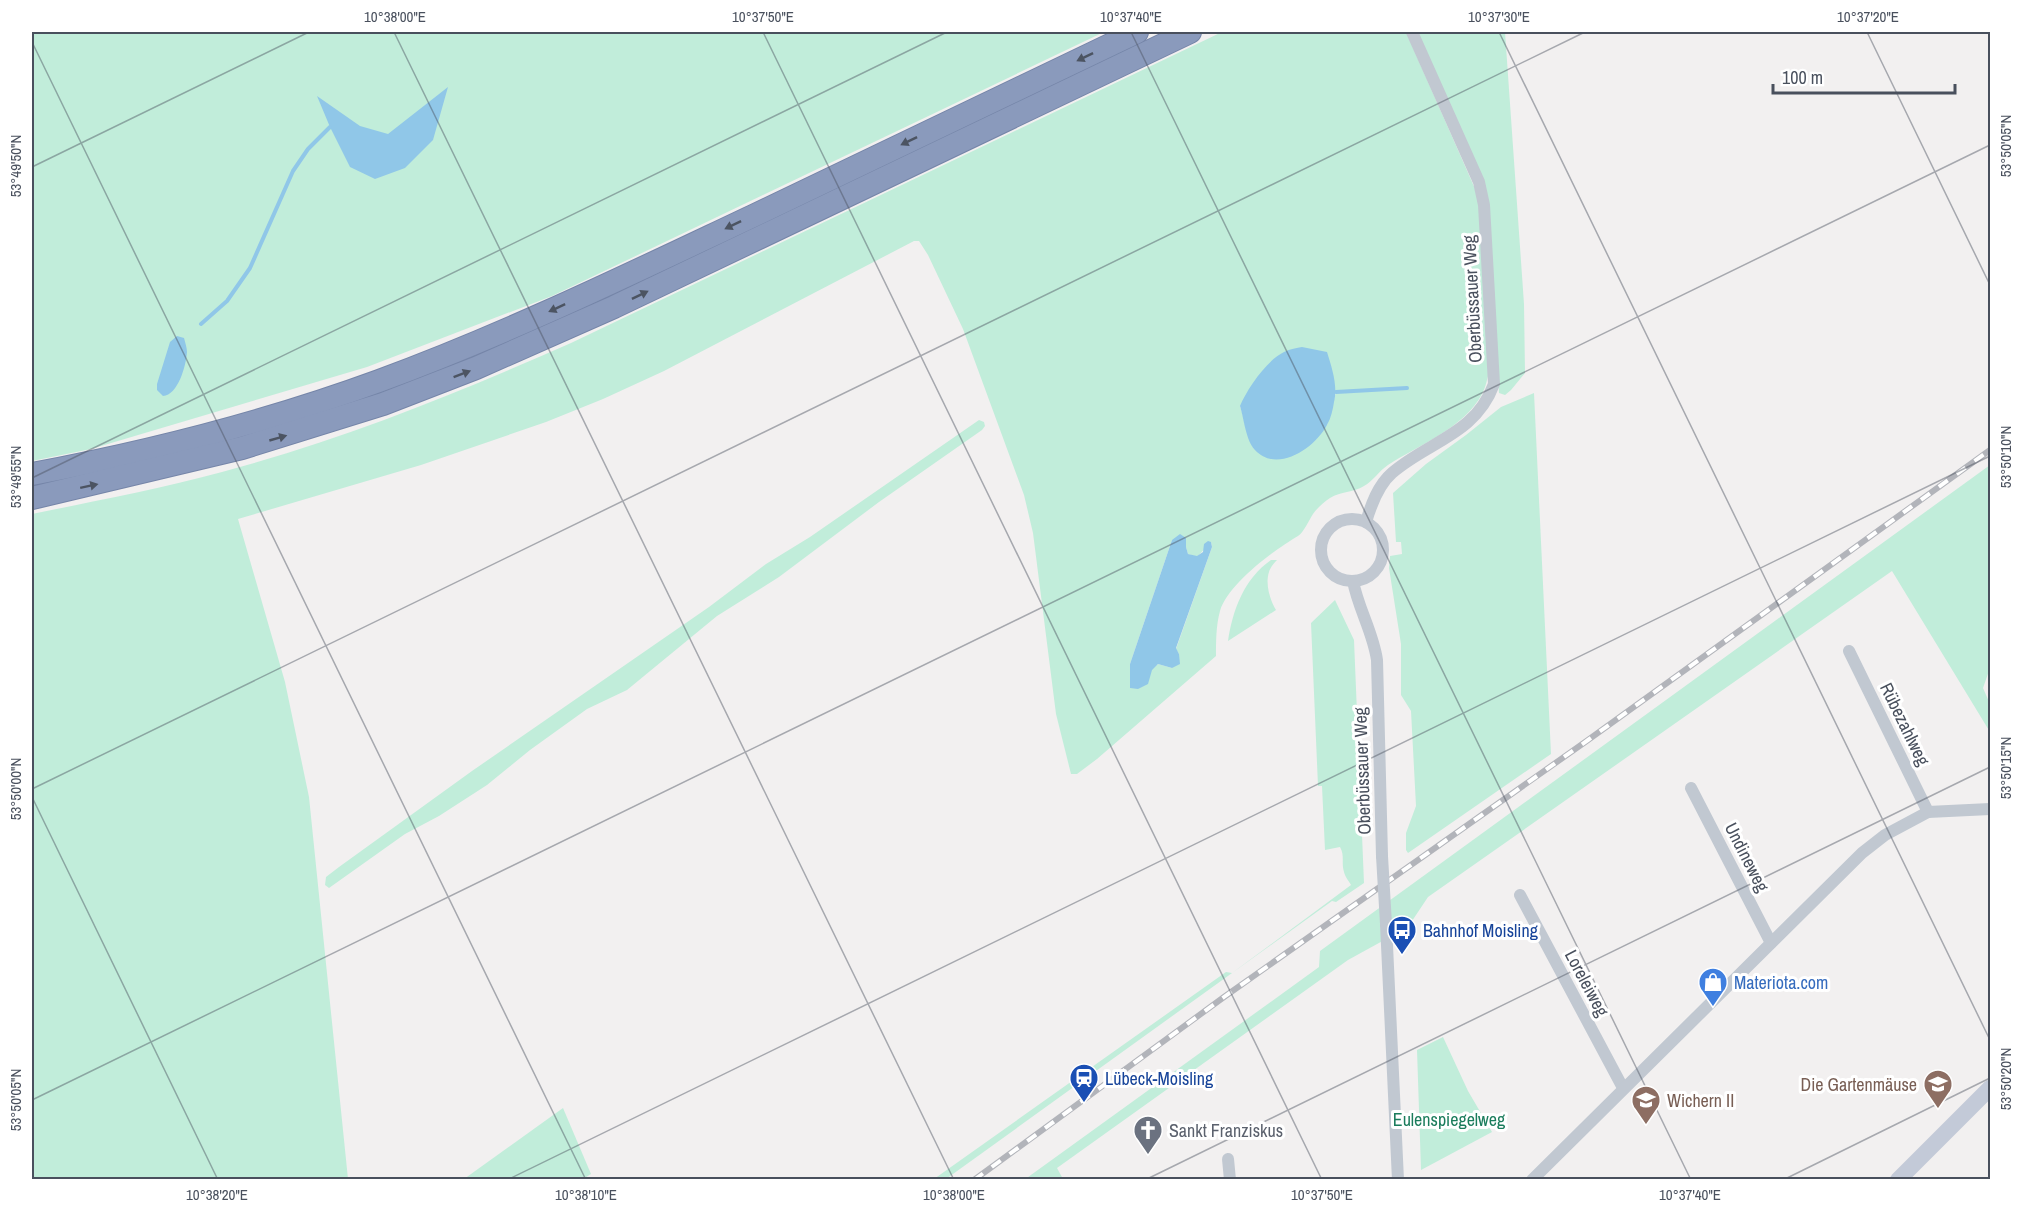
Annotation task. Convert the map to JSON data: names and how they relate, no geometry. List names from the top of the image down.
{
  "streets": {
    "street": [
      "Oberbüssauer Weg",
      "Rübezahlweg",
      "Undineweg",
      "Loreleiweg"
    ]
  },
  "parks": ["Eulenspiegelweg"],
  "places": {
    "bus stop": ["Bahnhof Moisling"],
    "shop": ["Materiota.com"],
    "station": ["Lübeck-Moisling"],
    "school or university": ["Die Gartenmäuse", "Wichern II"],
    "church": ["Sankt Franziskus"]
  },
  "scale_bar": "100 m",
  "coordinates": [
    "10°38'00\"E",
    "10°37'50\"E",
    "10°37'40\"E",
    "10°37'30\"E",
    "10°37'20\"E",
    "53°50'05\"N",
    "53°49'50\"N",
    "53°50'10\"N",
    "53°49'55\"N",
    "53°50'15\"N",
    "53°50'00\"N",
    "53°50'20\"N",
    "10°38'20\"E",
    "10°38'10\"E"
  ]
}
